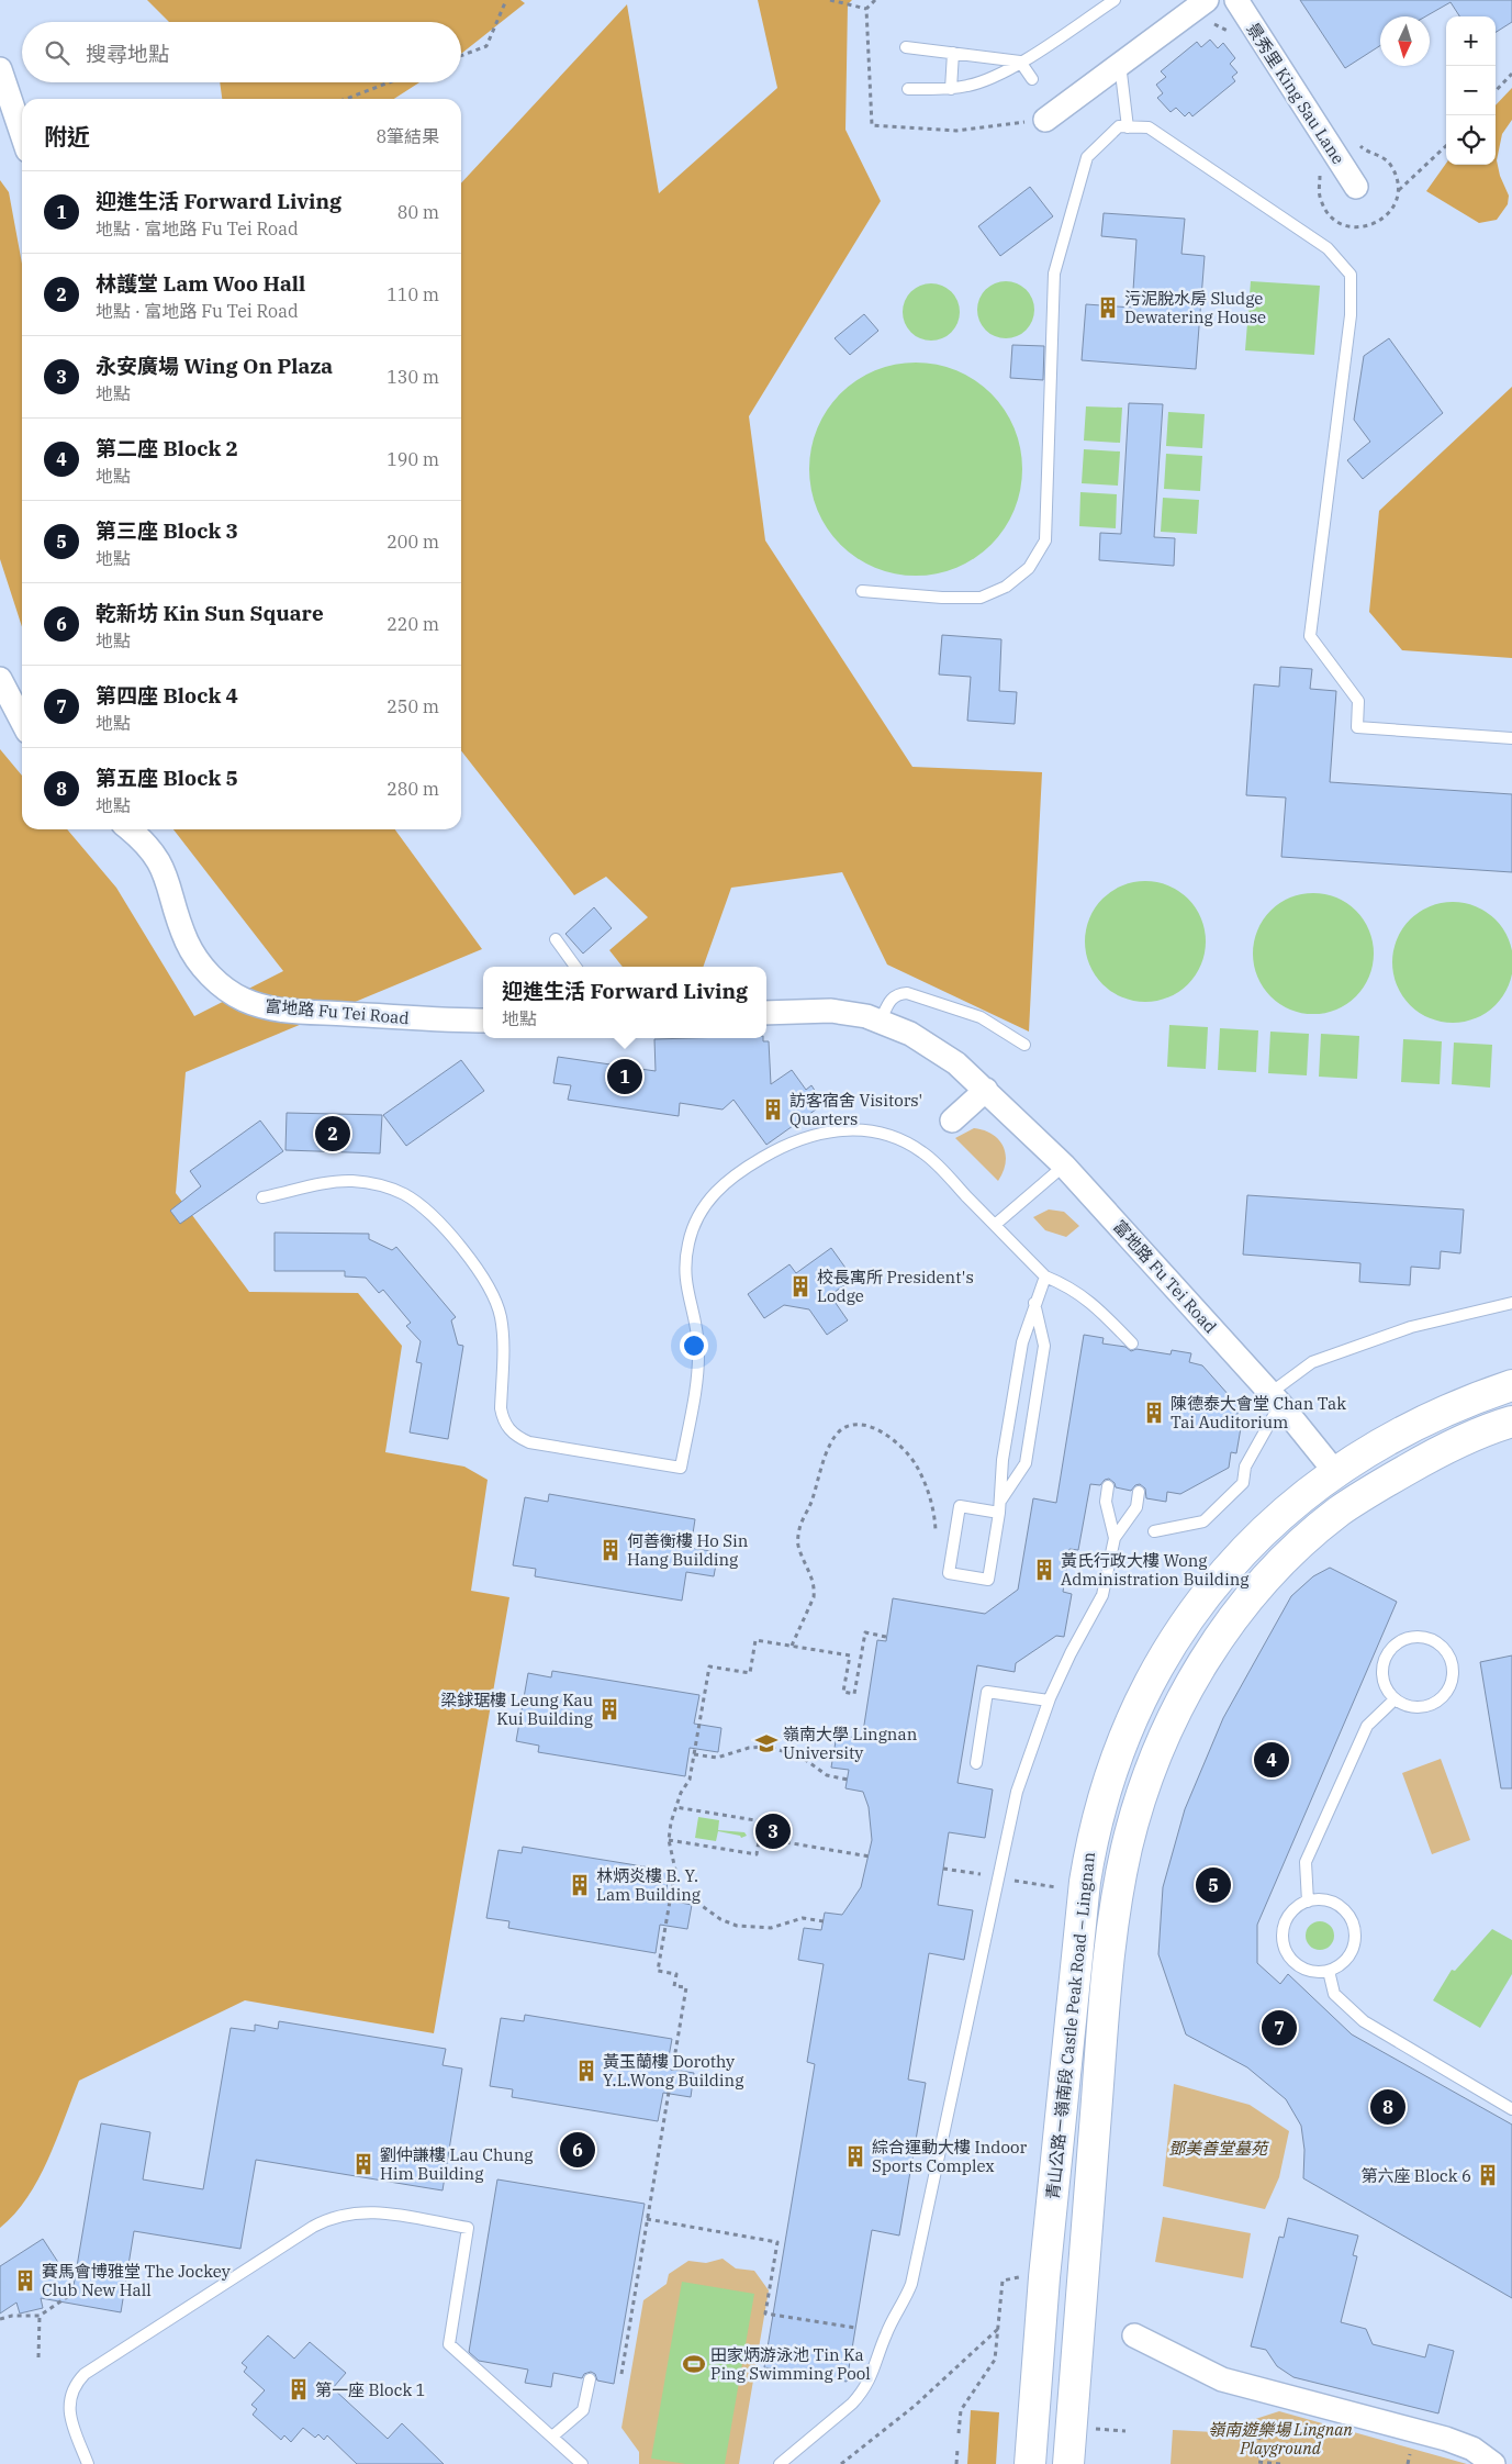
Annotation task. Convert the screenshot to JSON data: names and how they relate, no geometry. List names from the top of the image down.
{
  "streets": {
    "main road": ["青山公路－嶺南段 Castle Peak Road – Lingnan"],
    "street": ["景秀里 King Sau Lane", "富地路 Fu Tei Road"]
  },
  "crossings": [
    ["富地路 Fu Tei Road", "青山公路－嶺南段 Castle Peak Road – Lingnan"]
  ],
  "parks": ["鄧美善堂墓苑", "嶺南遊樂場 Lingnan Playground"],
  "places": {
    "building": [
      "污泥脫水房 Sludge Dewatering House",
      "訪客宿舍 Visitors' Quarters",
      "校長寓所 President's Lodge",
      "陳德泰大會堂 Chan Tak Tai Auditorium",
      "何善衡樓 Ho Sin Hang Building",
      "黃氏行政大樓 Wong Administration Building",
      "梁銶琚樓 Leung Kau Kui Building",
      "林炳炎樓 B. Y. Lam Building",
      "黃玉蘭樓 Dorothy Y.L.Wong Building",
      "綜合運動大樓 Indoor Sports Complex",
      "劉仲謙樓 Lau Chung Him Building",
      "第六座 Block 6",
      "賽馬會博雅堂 The Jockey Club New Hall",
      "第一座 Block 1"
    ],
    "school or university": ["嶺南大學 Lingnan University"],
    "sports": ["田家炳游泳池 Tin Ka Ping Swimming Pool"]
  },
  "north": "bottom",
  "page": {
    "map_buttons": ["+", "−"],
    "search": "搜尋地點",
    "heading": ["附近", "8筆結果"],
    "list": [
      {
        "mark": "1",
        "name": "迎進生活 Forward Living",
        "note": "地點 · 富地路 Fu Tei Road",
        "value": "80 m"
      },
      {
        "mark": "2",
        "name": "林護堂 Lam Woo Hall",
        "note": "地點 · 富地路 Fu Tei Road",
        "value": "110 m"
      },
      {
        "mark": "3",
        "name": "永安廣場 Wing On Plaza",
        "note": "地點",
        "value": "130 m"
      },
      {
        "mark": "4",
        "name": "第二座 Block 2",
        "note": "地點",
        "value": "190 m"
      },
      {
        "mark": "5",
        "name": "第三座 Block 3",
        "note": "地點",
        "value": "200 m"
      },
      {
        "mark": "6",
        "name": "乾新坊 Kin Sun Square",
        "note": "地點",
        "value": "220 m"
      },
      {
        "mark": "7",
        "name": "第四座 Block 4",
        "note": "地點",
        "value": "250 m"
      },
      {
        "mark": "8",
        "name": "第五座 Block 5",
        "note": "地點",
        "value": "280 m"
      }
    ],
    "popup": ["迎進生活 Forward Living", "地點"],
    "pins": [
      "1",
      "2",
      "4",
      "3",
      "5",
      "7",
      "8",
      "6"
    ]
  }
}
